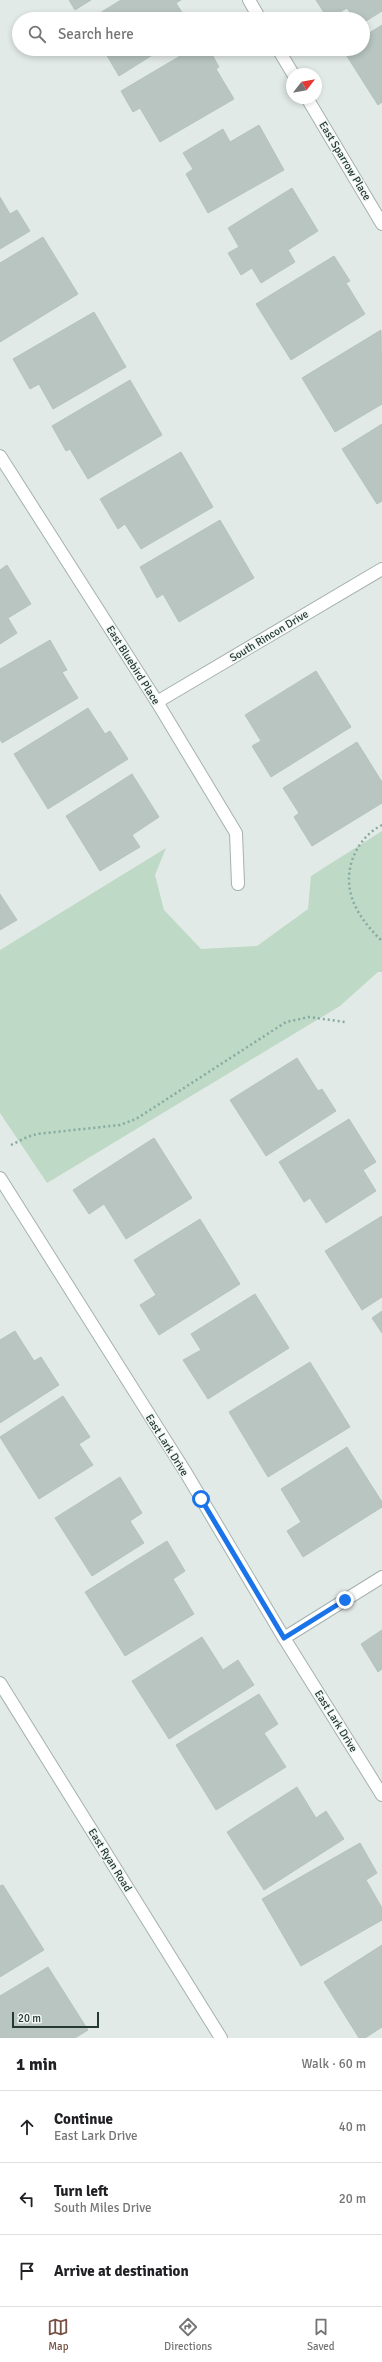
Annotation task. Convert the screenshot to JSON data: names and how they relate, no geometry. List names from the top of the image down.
{
  "streets": {
    "street": [
      "East Sparrow Place",
      "South Rincon Drive",
      "East Bluebird Place",
      "East Lark Drive",
      "East Ryan Road"
    ]
  },
  "crossings": [
    ["South Rincon Drive", "East Bluebird Place"]
  ],
  "scale_bar": "20 m",
  "north": "top right",
  "page": {
    "search": "Search here",
    "scale": "20 m",
    "heading": ["1 min", "Walk · 60 m"],
    "list": [
      ["Continue", "East Lark Drive", "40 m"],
      ["Turn left", "South Miles Drive", "20 m"],
      "Arrive at destination"
    ],
    "nav": ["Map", "Directions", "Saved"]
  }
}
